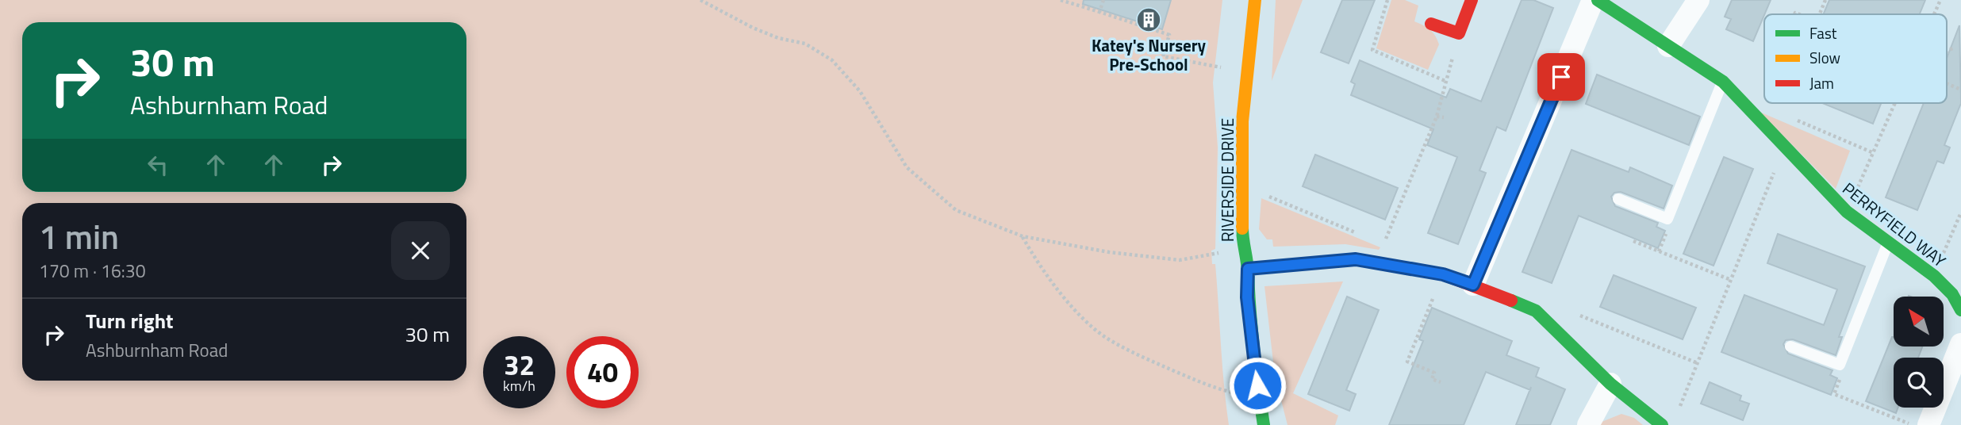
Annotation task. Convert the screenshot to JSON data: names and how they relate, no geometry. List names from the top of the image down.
{
  "streets": {
    "street": ["RIVERSIDE DRIVE", "PERRYFIELD WAY"]
  },
  "places": {
    "building": ["Katey's Nursery Pre-School"]
  },
  "legend": ["Fast", "Slow", "Jam"],
  "north": "top left",
  "page": {
    "turn": ["30 m", "Ashburnham Road"],
    "heading": ["1 min", "170 m · 16:30"],
    "list": [
      {
        "name": "Turn right",
        "note": "Ashburnham Road",
        "value": "30 m"
      }
    ],
    "speed": "32 km/h",
    "limit": "40"
  }
}
